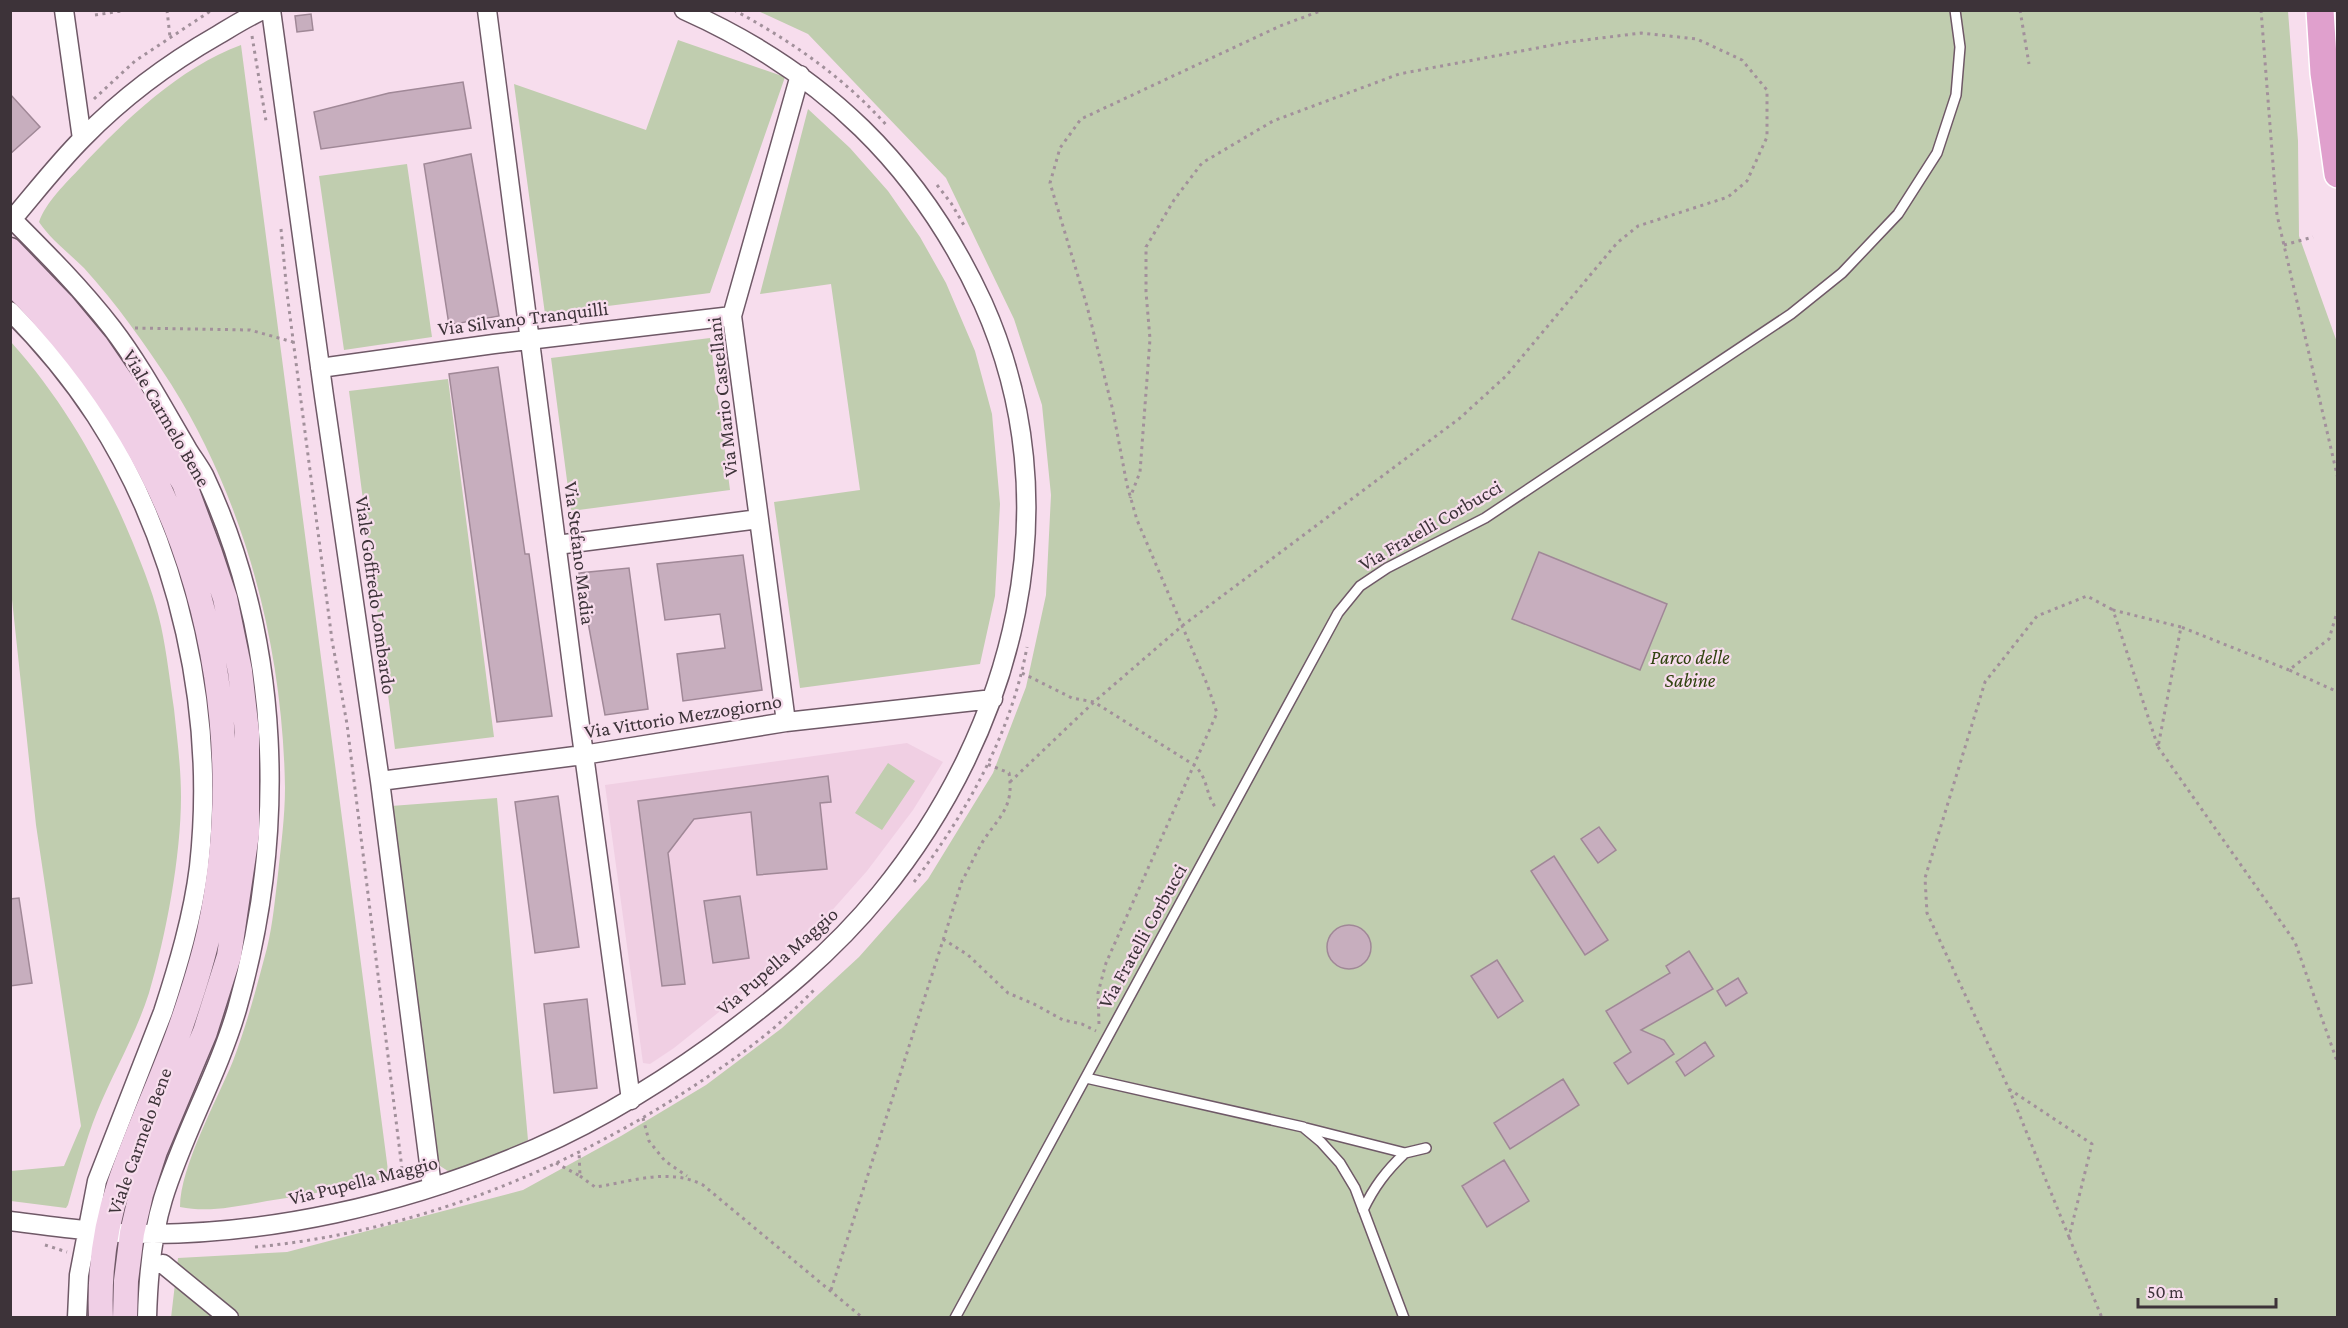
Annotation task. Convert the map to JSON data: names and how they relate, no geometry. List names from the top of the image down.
{
  "streets": {
    "street": [
      "Via Silvano Tranquilli",
      "Via Mario Castellani",
      "Viale Carmelo Bene",
      "Via Stefano Madia",
      "Viale Goffredo Lombardo",
      "Via Vittorio Mezzogiorno",
      "Via Pupella Maggio"
    ],
    "lane": ["Via Fratelli Corbucci"]
  },
  "crossings": [
    ["Via Silvano Tranquilli", "Via Mario Castellani"],
    ["Via Silvano Tranquilli", "Via Stefano Madia"],
    ["Via Silvano Tranquilli", "Viale Goffredo Lombardo"],
    ["Via Mario Castellani", "Via Vittorio Mezzogiorno"],
    ["Via Mario Castellani", "Via Pupella Maggio"],
    ["Viale Carmelo Bene", "Via Pupella Maggio"],
    ["Via Stefano Madia", "Via Vittorio Mezzogiorno"],
    ["Via Stefano Madia", "Via Pupella Maggio"],
    ["Viale Goffredo Lombardo", "Via Vittorio Mezzogiorno"],
    ["Viale Goffredo Lombardo", "Via Pupella Maggio"],
    ["Via Vittorio Mezzogiorno", "Via Pupella Maggio"]
  ],
  "parks": ["Parco delle Sabine"],
  "scale_bar": "50 m"
}
